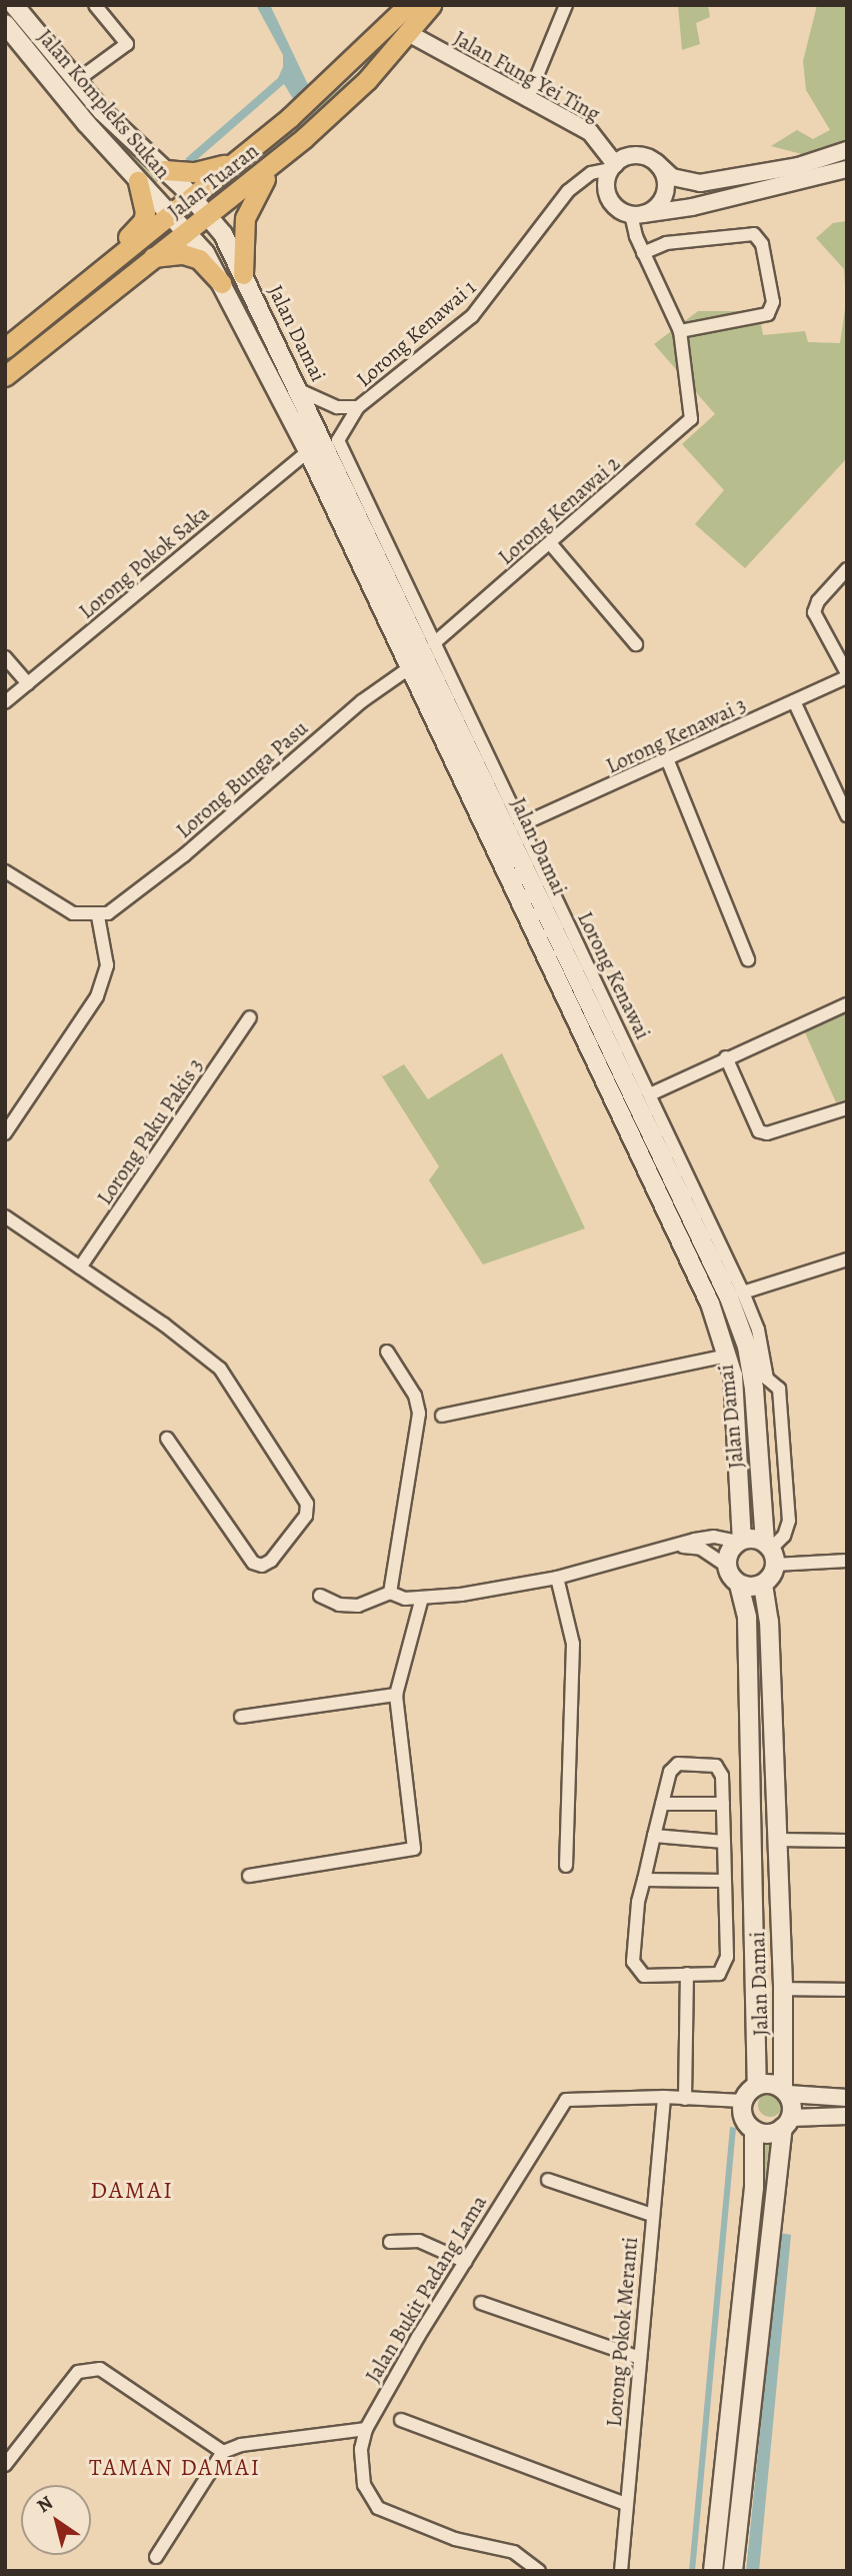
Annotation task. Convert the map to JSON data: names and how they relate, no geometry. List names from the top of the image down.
{
  "streets": {
    "main road": ["Jalan Kompleks Sukan", "Jalan Tuaran", "Jalan Damai"],
    "street": [
      "Jalan Fung Yei Ting",
      "Lorong Kenawai 1",
      "Lorong Kenawai 2",
      "Lorong Pokok Saka",
      "Lorong Kenawai 3",
      "Lorong Bunga Pasu",
      "Lorong Kenawai",
      "Lorong Paku Pakis 3",
      "Jalan Bukit Padang Lama",
      "Lorong Pokok Meranti"
    ]
  },
  "crossings": [
    ["Jalan Fung Yei Ting", "Jalan Tuaran"],
    ["Jalan Fung Yei Ting", "Lorong Kenawai 1"],
    ["Jalan Kompleks Sukan", "Jalan Tuaran"],
    ["Jalan Kompleks Sukan", "Jalan Damai"],
    ["Jalan Tuaran", "Jalan Damai"],
    ["Jalan Damai", "Lorong Pokok Saka"],
    ["Jalan Damai", "Lorong Bunga Pasu"],
    ["Jalan Damai", "Lorong Kenawai"],
    ["Jalan Damai", "Jalan Bukit Padang Lama"],
    ["Lorong Kenawai 1", "Lorong Kenawai"],
    ["Lorong Kenawai 2", "Lorong Kenawai"],
    ["Lorong Kenawai 3", "Lorong Kenawai"],
    ["Jalan Bukit Padang Lama", "Lorong Pokok Meranti"]
  ],
  "districts": ["DAMAI", "TAMAN DAMAI"],
  "north": "top left"
}
